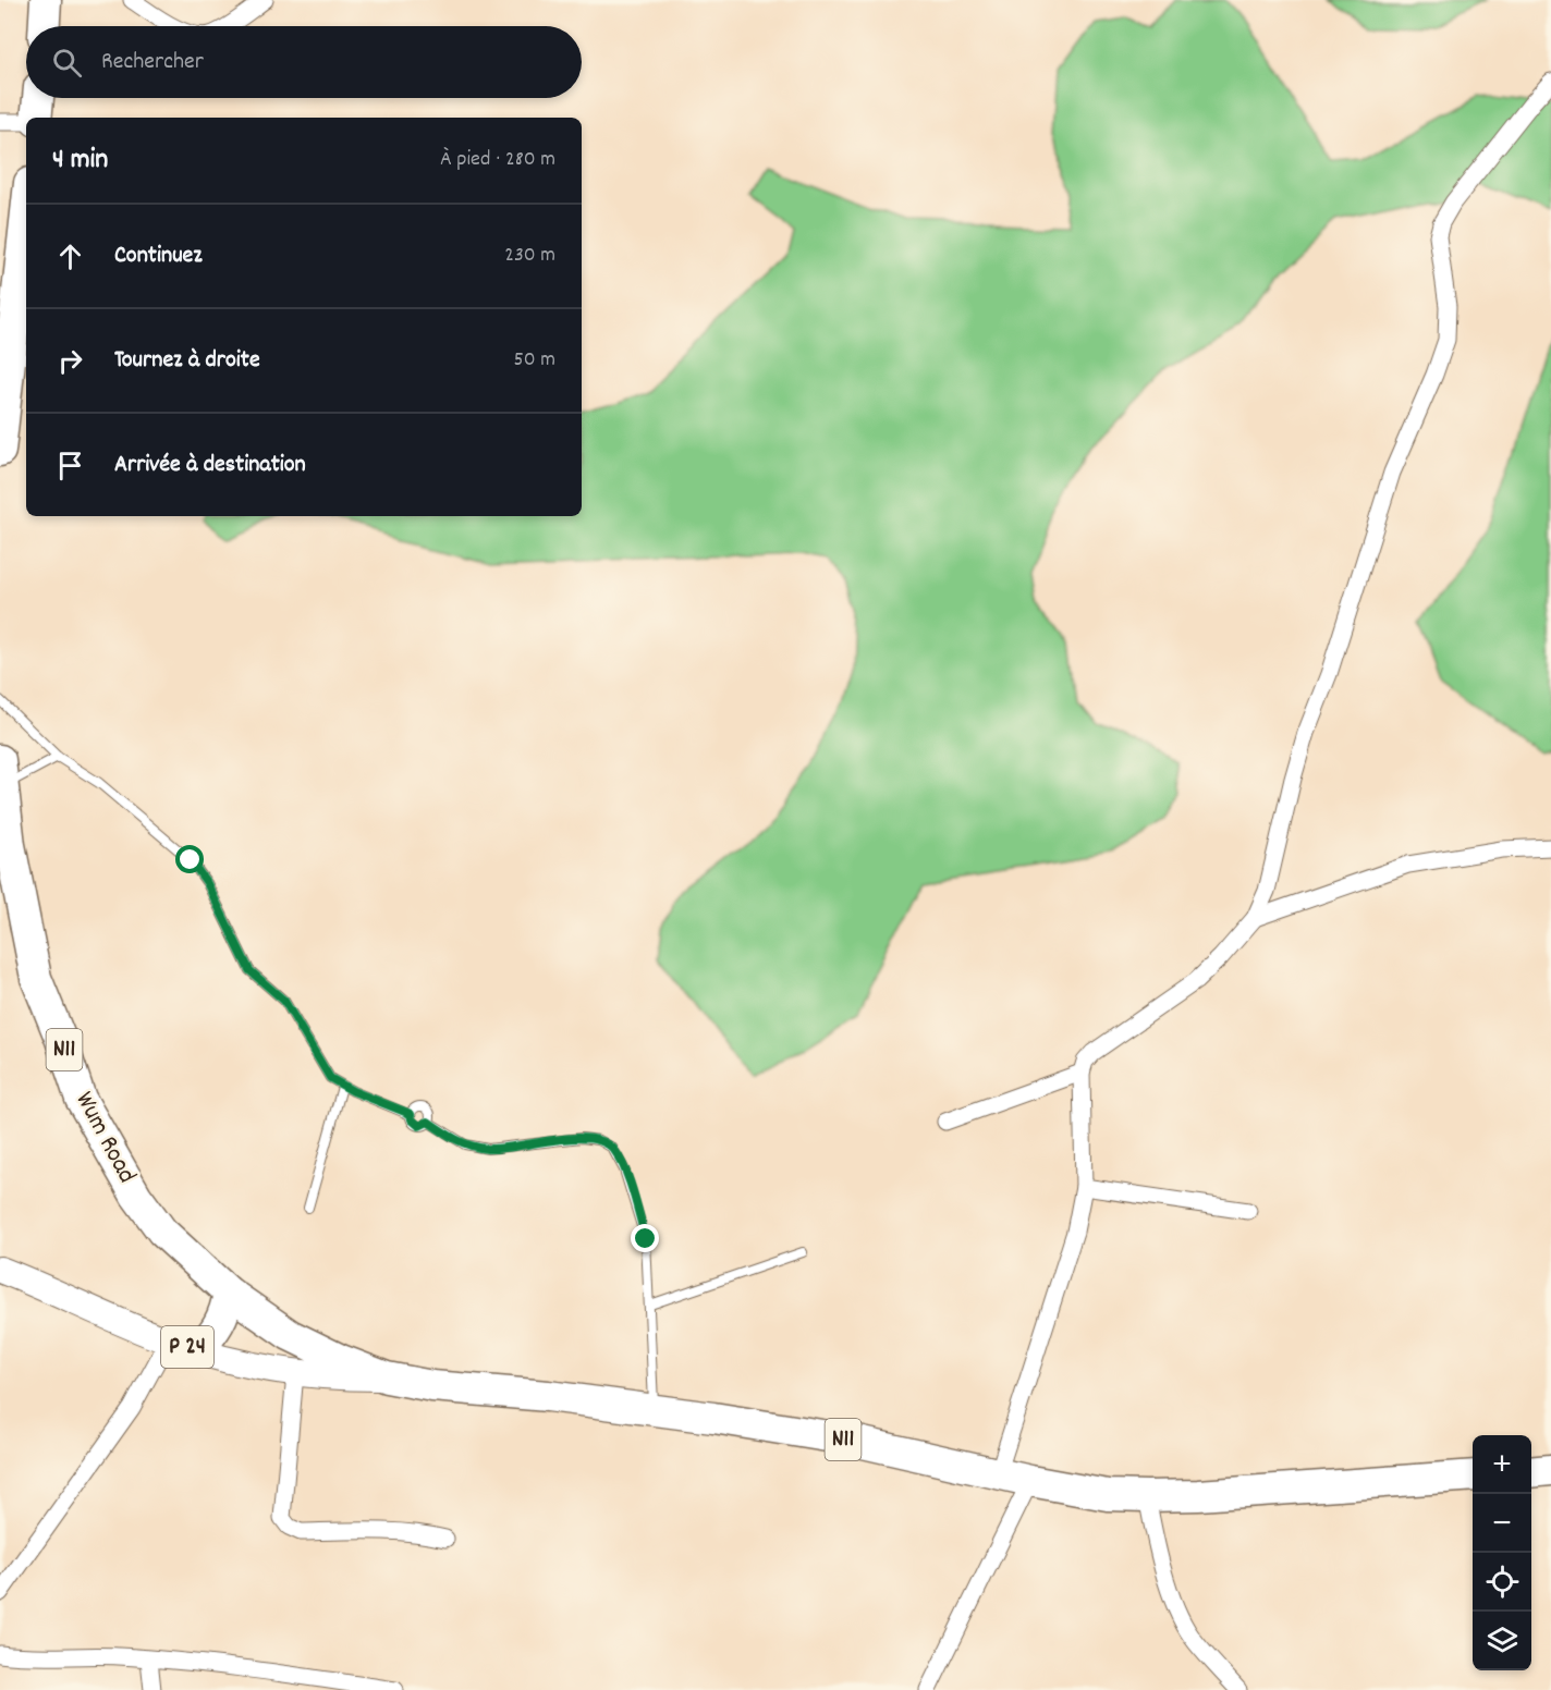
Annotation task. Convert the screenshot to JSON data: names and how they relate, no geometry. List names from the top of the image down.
{
  "streets": {
    "highway": ["N11", "Wum Road"],
    "main road": ["P 24"]
  },
  "crossings": [
    ["N11", "Wum Road"],
    ["N11", "P 24"]
  ],
  "page": {
    "search": "Rechercher",
    "heading": ["4 min", "À pied · 280 m"],
    "list": [
      ["Continuez", "230 m"],
      ["Tournez à droite", "50 m"],
      "Arrivée à destination"
    ],
    "map_buttons": ["+", "−"]
  }
}
